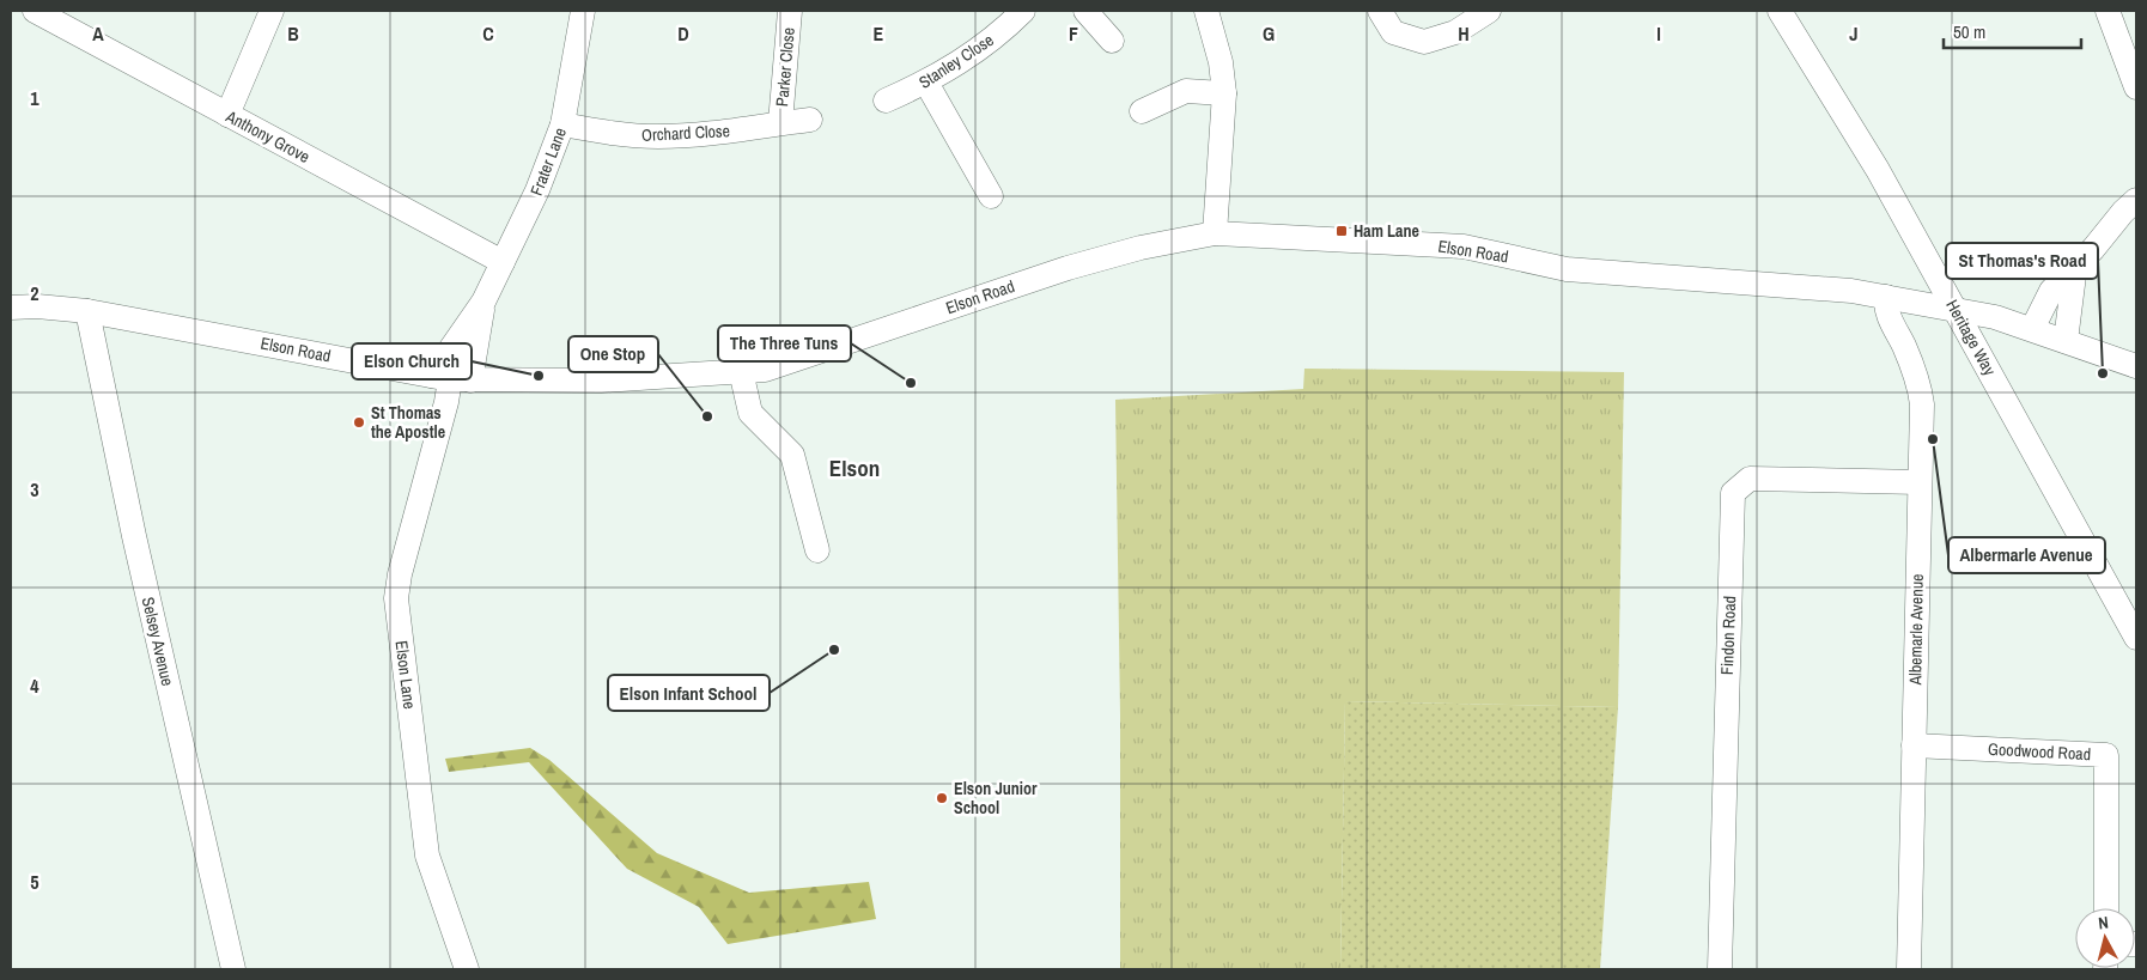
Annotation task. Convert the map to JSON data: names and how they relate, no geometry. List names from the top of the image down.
{
  "streets": {
    "street": [
      "Stanley Close",
      "Parker Close",
      "Orchard Close",
      "Anthony Grove",
      "Frater Lane",
      "Elson Road",
      "Heritage Way",
      "Albemarle Avenue",
      "Findon Road",
      "Selsey Avenue",
      "Elson Lane",
      "Goodwood Road"
    ]
  },
  "crossings": [
    ["Parker Close", "Orchard Close"],
    ["Orchard Close", "Frater Lane"],
    ["Anthony Grove", "Frater Lane"],
    ["Frater Lane", "Elson Road"],
    ["Frater Lane", "Elson Lane"],
    ["Elson Road", "Heritage Way"],
    ["Elson Road", "Albemarle Avenue"],
    ["Elson Road", "Selsey Avenue"],
    ["Elson Road", "Elson Lane"],
    ["Albemarle Avenue", "Findon Road"],
    ["Albemarle Avenue", "Goodwood Road"]
  ],
  "districts": ["Elson"],
  "places": {
    "transit": ["Ham Lane"],
    "other": [
      "St Thomas's Road",
      "Elson Church",
      "The Three Tuns",
      "One Stop",
      "St Thomas the Apostle",
      "Albermarle Avenue",
      "Elson Infant School",
      "Elson Junior School"
    ]
  },
  "scale_bar": "50 m",
  "north": "top",
  "grid": {
    "columns": [
      "A",
      "B",
      "C",
      "D",
      "E",
      "F",
      "G",
      "H",
      "I",
      "J"
    ],
    "rows": [
      "1",
      "2",
      "3",
      "4",
      "5"
    ]
  }
}
